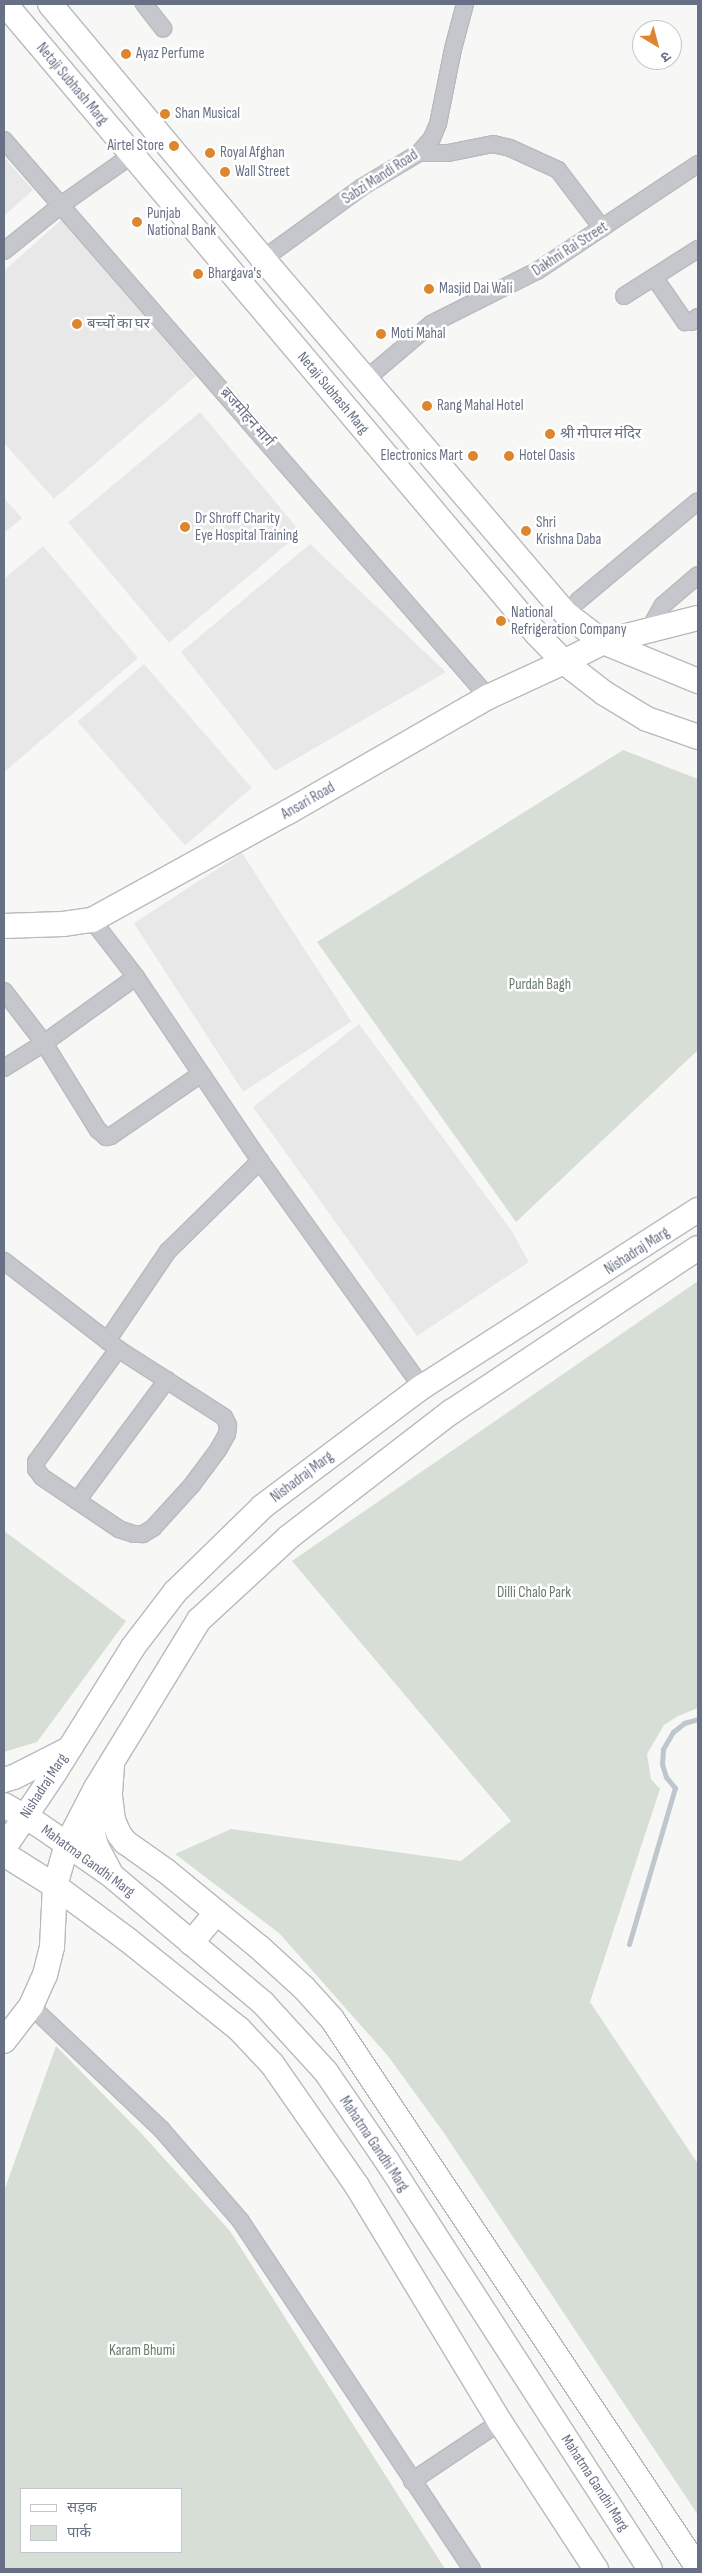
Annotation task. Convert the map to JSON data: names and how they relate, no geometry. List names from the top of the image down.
{
  "streets": {
    "main road": [
      "Netaji Subhash Marg",
      "Ansari Road",
      "Nishadraj Marg",
      "Mahatma Gandhi Marg"
    ],
    "street": ["Sabzi Mandi Road", "Dakhni Rai Street", "ब्रजमोहन मार्ग"]
  },
  "crossings": [
    ["Netaji Subhash Marg", "Ansari Road"],
    ["ब्रजमोहन मार्ग", "Ansari Road"],
    ["Nishadraj Marg", "Mahatma Gandhi Marg"]
  ],
  "parks": ["Purdah Bagh", "Dilli Chalo Park", "Karam Bhumi"],
  "places": [
    "Ayaz Perfume",
    "Shan Musical",
    "Airtel Store",
    "Royal Afghan",
    "Wall Street",
    "Punjab National Bank",
    "Bhargava's",
    "Masjid Dai Wali",
    "बच्चों का घर",
    "Moti Mahal",
    "Rang Mahal Hotel",
    "श्री गोपाल मंदिर",
    "Electronics Mart",
    "Hotel Oasis",
    "Dr Shroff Charity Eye Hospital Training",
    "Shri Krishna Daba",
    "National Refrigeration Company"
  ],
  "legend": ["सड़क", "पार्क"],
  "north": "bottom right"
}
